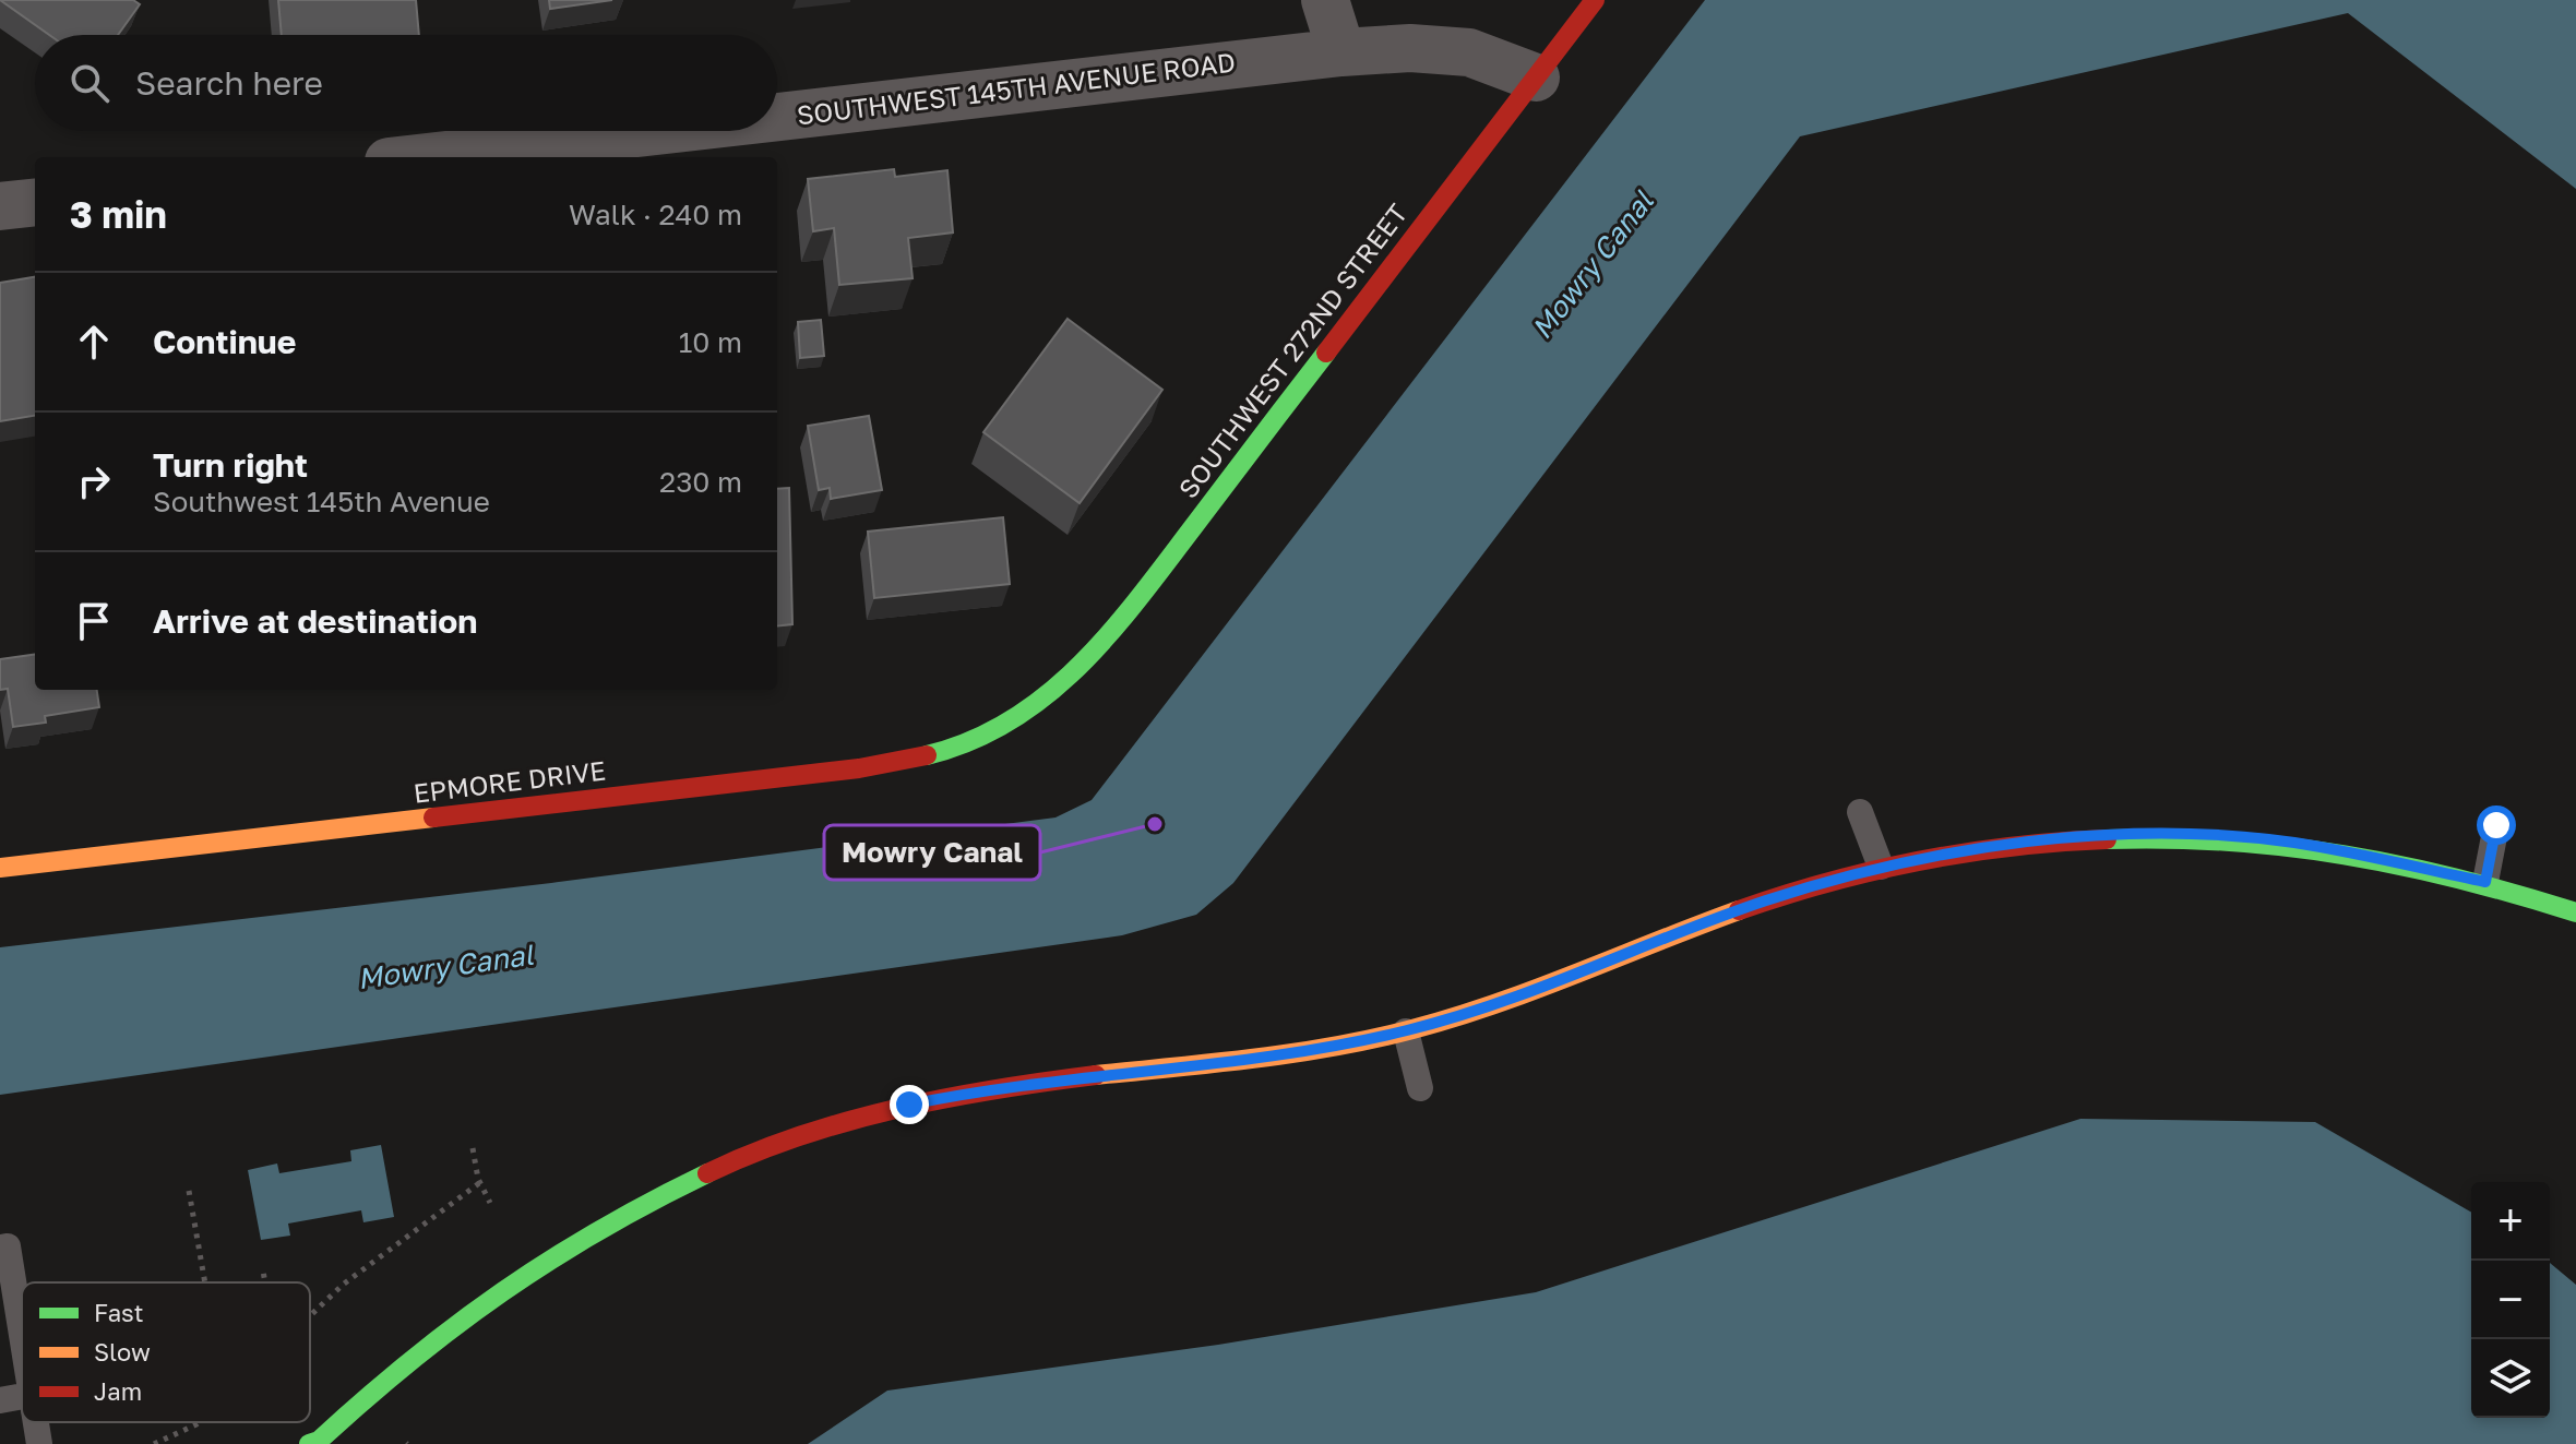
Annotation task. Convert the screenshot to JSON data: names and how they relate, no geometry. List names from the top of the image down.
{
  "streets": {
    "street": ["SOUTHWEST 145TH AVENUE ROAD", "SOUTHWEST 272ND STREET", "EPMORE DRIVE"]
  },
  "crossings": [
    ["SOUTHWEST 145TH AVENUE ROAD", "SOUTHWEST 272ND STREET"],
    ["SOUTHWEST 272ND STREET", "EPMORE DRIVE"]
  ],
  "water": ["Mowry Canal"],
  "places": ["Mowry Canal"],
  "legend": ["Fast", "Slow", "Jam"],
  "page": {
    "search": "Search here",
    "heading": ["3 min", "Walk · 240 m"],
    "list": [
      ["Continue", "10 m"],
      ["Turn right", "Southwest 145th Avenue", "230 m"],
      "Arrive at destination"
    ],
    "map_buttons": ["+", "−"]
  }
}
